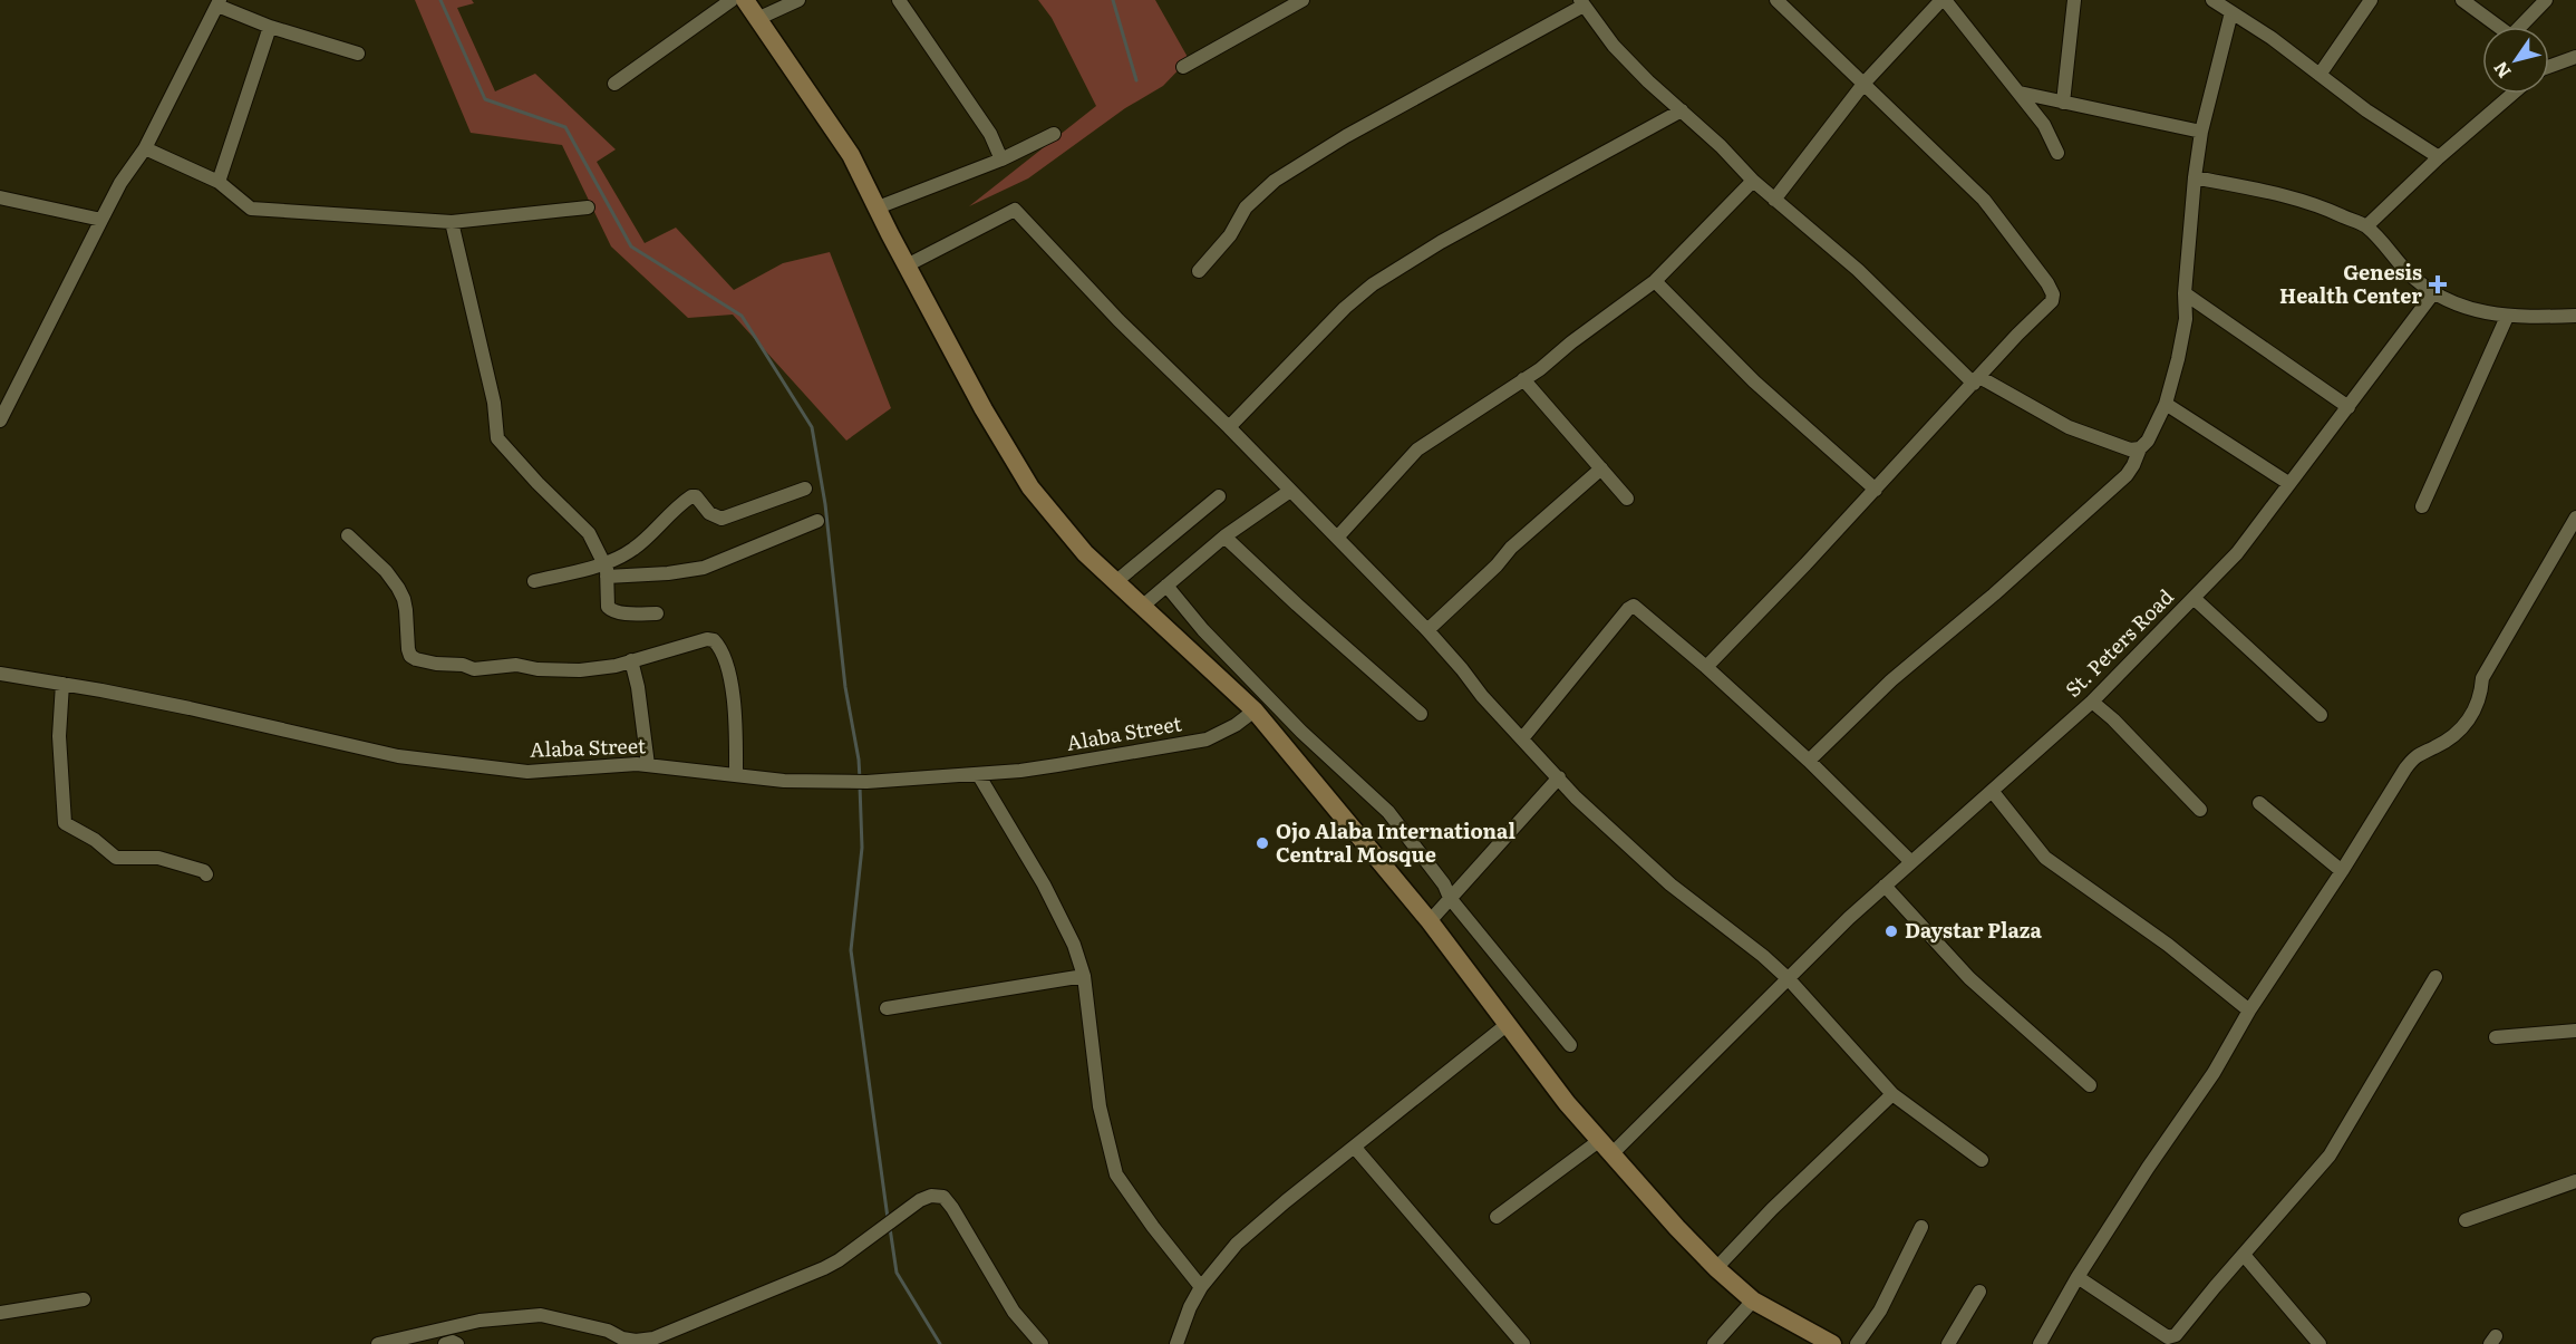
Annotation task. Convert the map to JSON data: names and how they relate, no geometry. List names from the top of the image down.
{
  "streets": {
    "street": ["St. Peters Road", "Alaba Street"]
  },
  "places": {
    "health": ["Genesis Health Center"],
    "other": ["Ojo Alaba International Central Mosque", "Daystar Plaza"]
  },
  "north": "bottom left"
}
